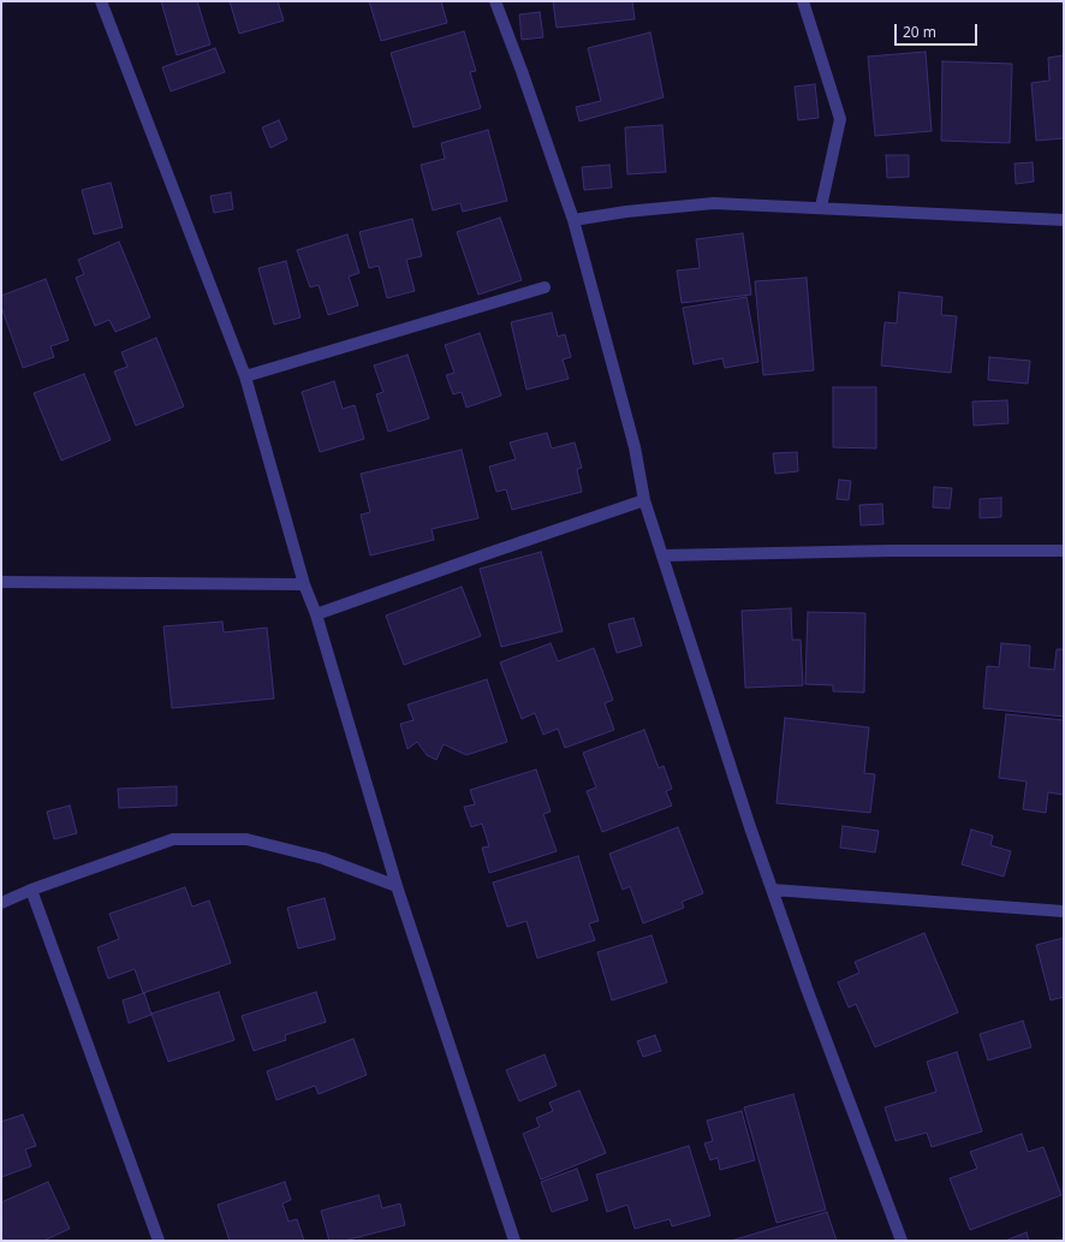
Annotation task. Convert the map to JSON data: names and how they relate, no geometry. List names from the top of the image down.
{
  "scale_bar": "20 m"
}
